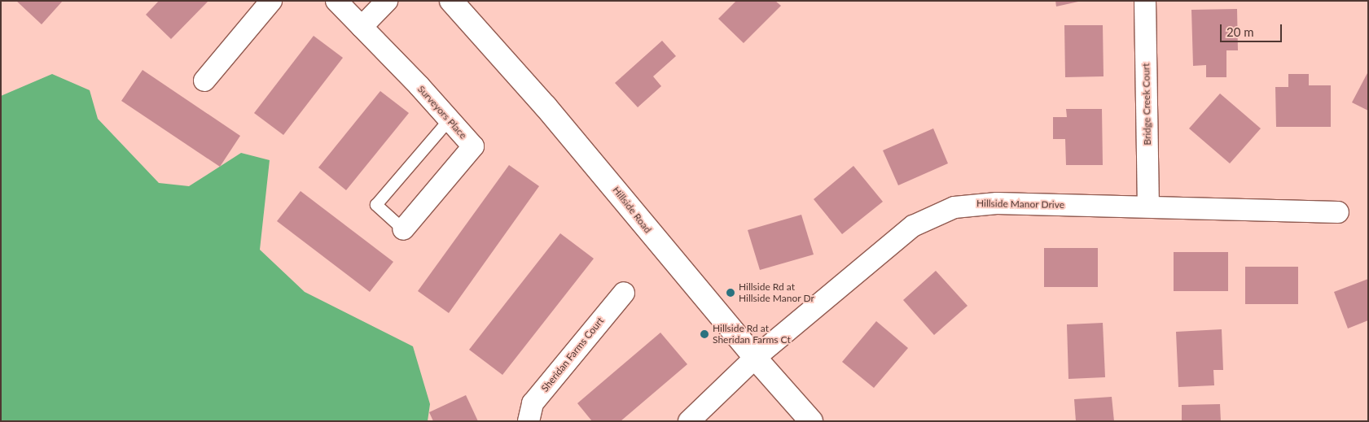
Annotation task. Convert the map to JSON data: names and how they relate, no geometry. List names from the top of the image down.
{
  "streets": {
    "street": [
      "Bridge Creek Court",
      "Surveyors Place",
      "Hillside Manor Drive",
      "Hillside Road",
      "Sheridan Farms Court"
    ]
  },
  "crossings": [
    ["Bridge Creek Court", "Hillside Manor Drive"],
    ["Hillside Manor Drive", "Hillside Road"]
  ],
  "places": ["Hillside Rd at Hillside Manor Dr", "Hillside Rd at Sheridan Farms Ct"],
  "scale_bar": "20 m"
}
